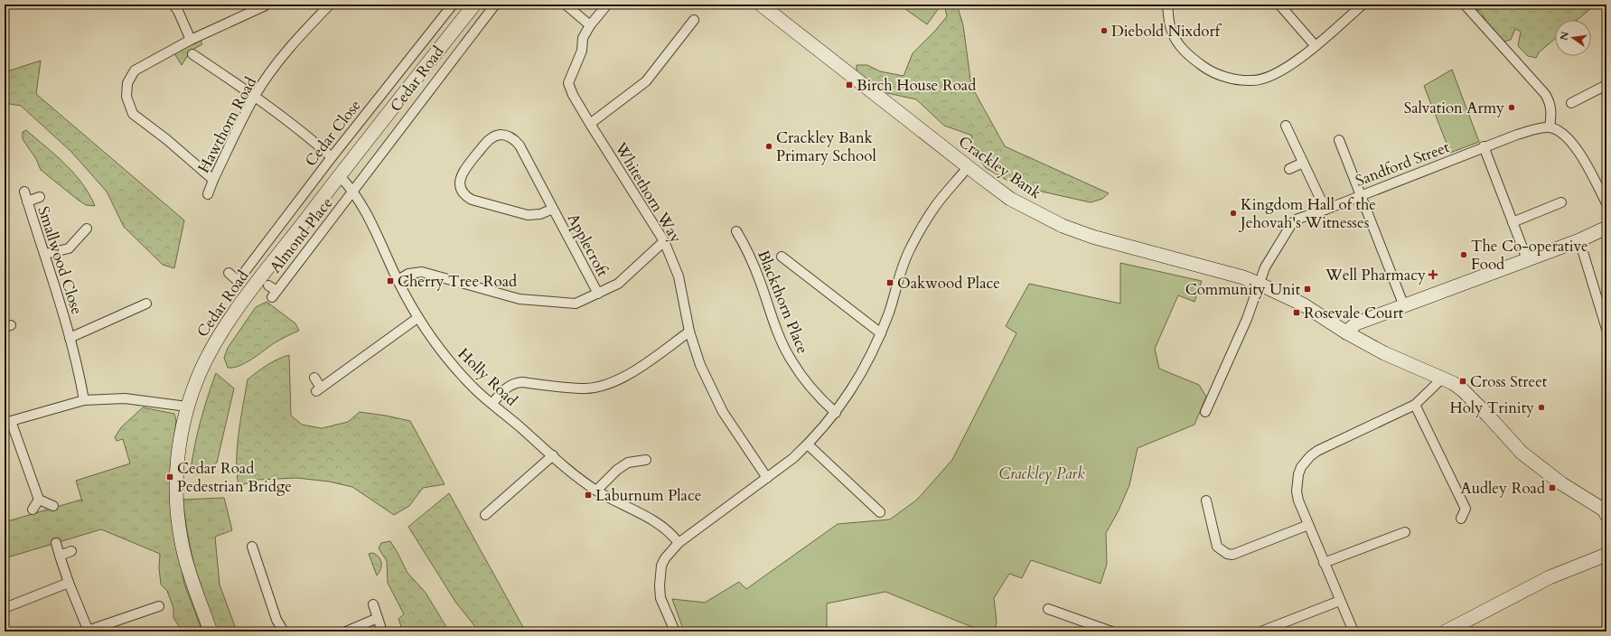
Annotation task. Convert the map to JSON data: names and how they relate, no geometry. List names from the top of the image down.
{
  "streets": {
    "street": [
      "Cedar Road",
      "Hawthorn Road",
      "Cedar Close",
      "Sandford Street",
      "Crackley Bank",
      "Whitethorn Way",
      "Almond Place",
      "Applecroft",
      "Smallwood Close",
      "Blackthorn Place",
      "Holly Road"
    ]
  },
  "crossings": [
    ["Cedar Road", "Cedar Close"],
    ["Cedar Road", "Almond Place"],
    ["Cedar Road", "Holly Road"],
    ["Sandford Street", "Crackley Bank"],
    ["Almond Place", "Holly Road"]
  ],
  "parks": ["Crackley Park"],
  "places": {
    "other": [
      "Diebold Nixdorf",
      "Salvation Army",
      "Crackley Bank Primary School",
      "Kingdom Hall of the Jehovah's Witnesses",
      "The Co-operative Food",
      "Holy Trinity"
    ],
    "transit": [
      "Birch House Road",
      "Cherry Tree Road",
      "Oakwood Place",
      "Community Unit",
      "Rosevale Court",
      "Cross Street",
      "Cedar Road Pedestrian Bridge",
      "Audley Road",
      "Laburnum Place"
    ],
    "health": ["Well Pharmacy"]
  },
  "north": "left"
}
